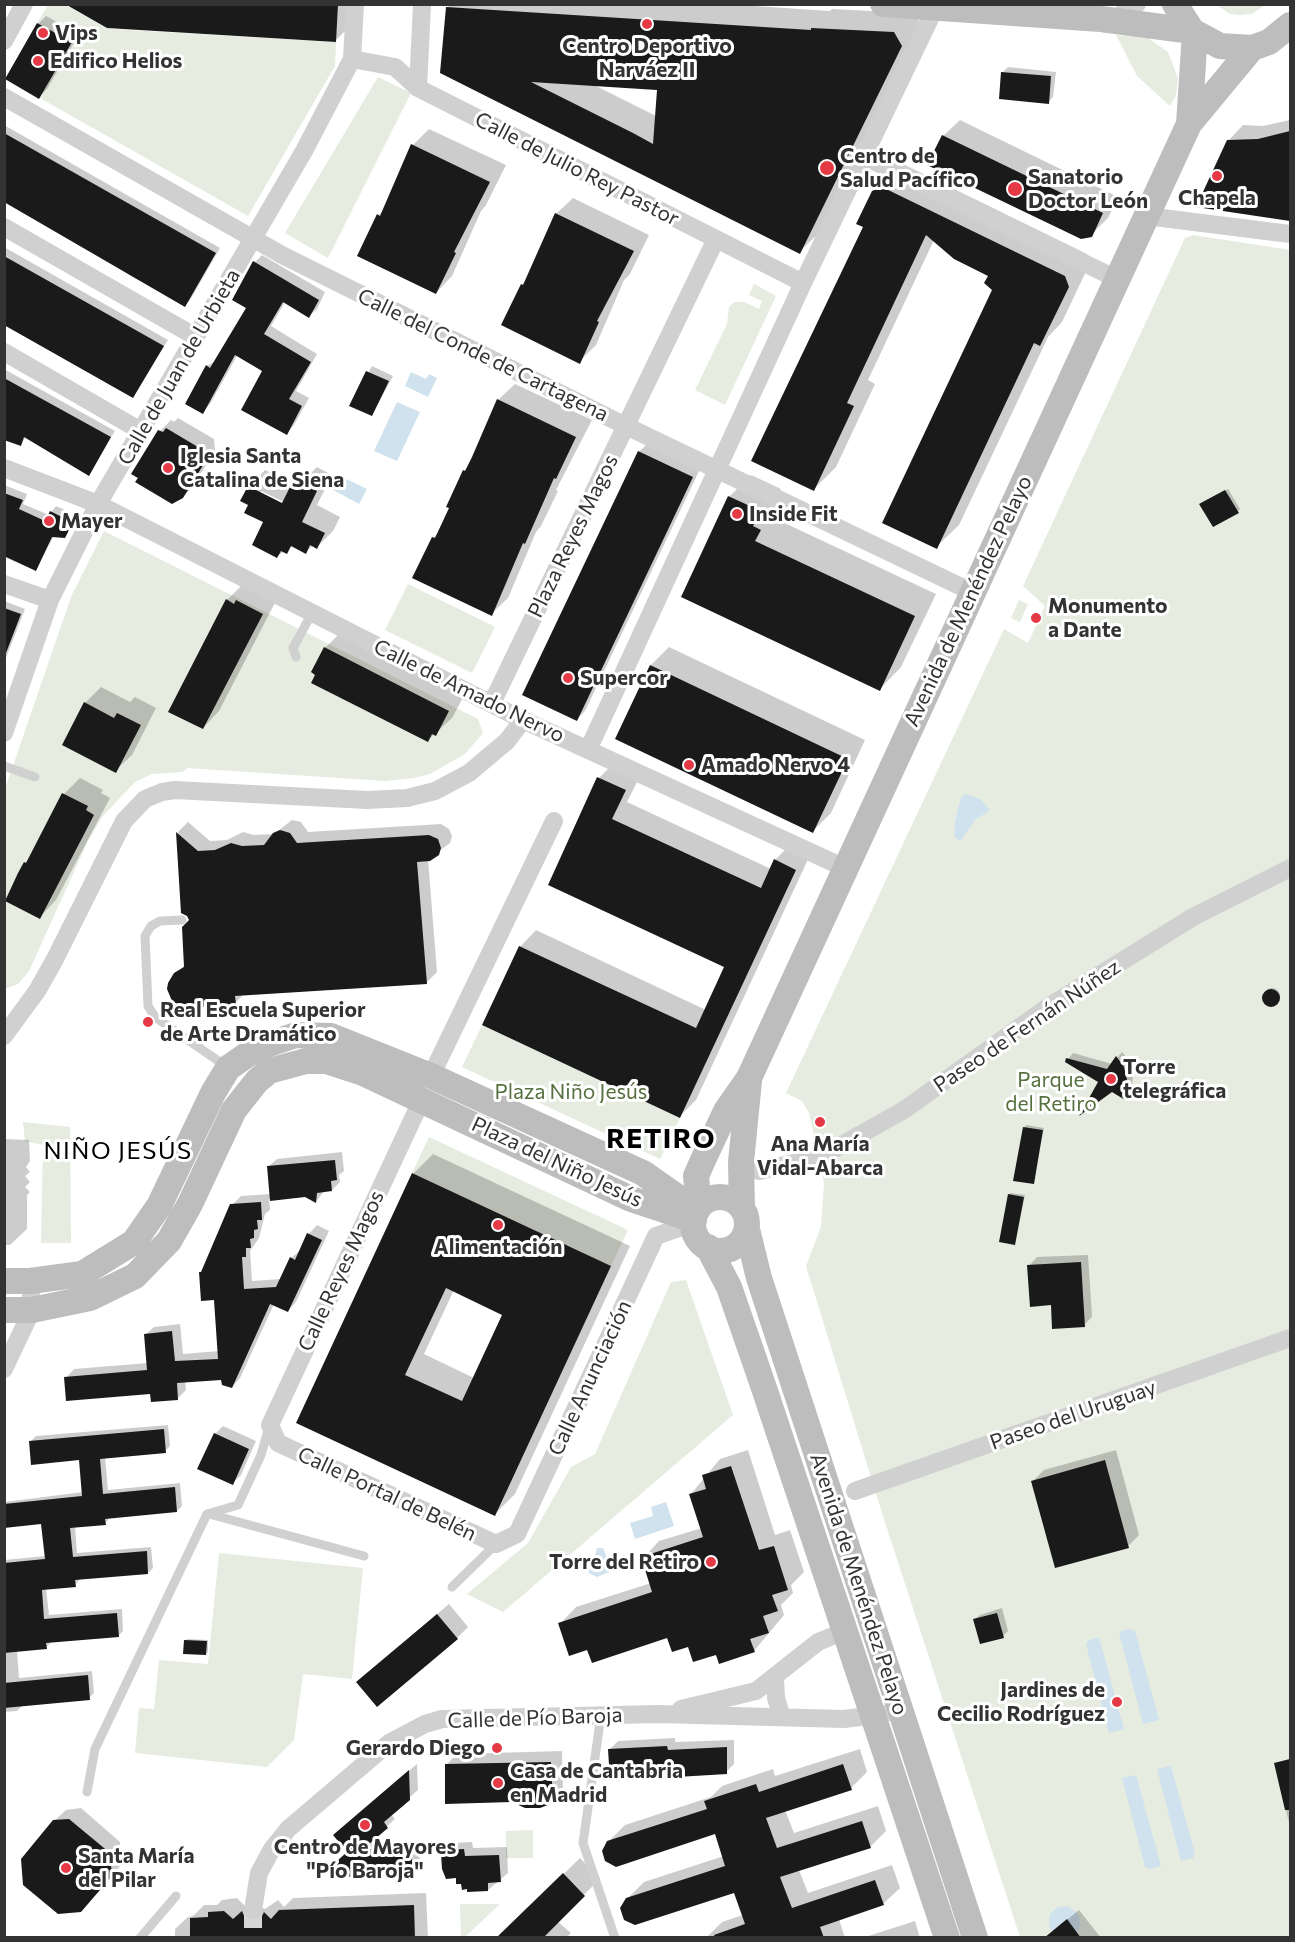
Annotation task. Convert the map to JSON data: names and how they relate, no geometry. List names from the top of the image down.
{
  "streets": {
    "main road": ["Avenida de Menéndez Pelayo", "Plaza del Niño Jesús"],
    "street": [
      "Calle de Julio Rey Pastor",
      "Calle del Conde de Cartagena",
      "Calle de Juan de Urbieta",
      "Plaza Reyes Magos",
      "Calle de Amado Nervo",
      "Paseo de Fernán Núñez",
      "Calle Reyes Magos",
      "Calle Anunciación",
      "Paseo del Uruguay",
      "Calle Portal de Belén",
      "Calle de Pío Baroja"
    ]
  },
  "crossings": [
    ["Calle de Julio Rey Pastor", "Calle de Juan de Urbieta"],
    ["Calle de Julio Rey Pastor", "Plaza Reyes Magos"],
    ["Calle del Conde de Cartagena", "Calle de Juan de Urbieta"],
    ["Calle del Conde de Cartagena", "Plaza Reyes Magos"],
    ["Calle del Conde de Cartagena", "Avenida de Menéndez Pelayo"],
    ["Calle de Juan de Urbieta", "Calle de Amado Nervo"],
    ["Plaza Reyes Magos", "Calle de Amado Nervo"],
    ["Avenida de Menéndez Pelayo", "Calle de Amado Nervo"],
    ["Avenida de Menéndez Pelayo", "Plaza del Niño Jesús"],
    ["Avenida de Menéndez Pelayo", "Calle Anunciación"],
    ["Avenida de Menéndez Pelayo", "Calle de Pío Baroja"],
    ["Plaza del Niño Jesús", "Calle Reyes Magos"],
    ["Plaza del Niño Jesús", "Calle Anunciación"],
    ["Calle Reyes Magos", "Calle Portal de Belén"],
    ["Calle Anunciación", "Calle Portal de Belén"]
  ],
  "districts": ["RETIRO", "NIÑO JESÚS"],
  "parks": ["Parque del Retiro", "Plaza Niño Jesús"],
  "places": [
    "Centro Deportivo Narváez II",
    "Vips",
    "Edifico Helios",
    "Centro de Salud Pacífico",
    "Chapela",
    "Sanatorio Doctor León",
    "Iglesia Santa Catalina de Siena",
    "Inside Fit",
    "Mayer",
    "Monumento a Dante",
    "Supercor",
    "Amado Nervo 4",
    "Real Escuela Superior de Arte Dramático",
    "Torre telegráfica",
    "Ana María Vidal-Abarca",
    "Alimentación",
    "Torre del Retiro",
    "Jardines de Cecilio Rodríguez",
    "Gerardo Diego",
    "Casa de Cantabria en Madrid",
    "Centro de Mayores \"Pío Baroja\"",
    "Santa María del Pilar"
  ]
}
